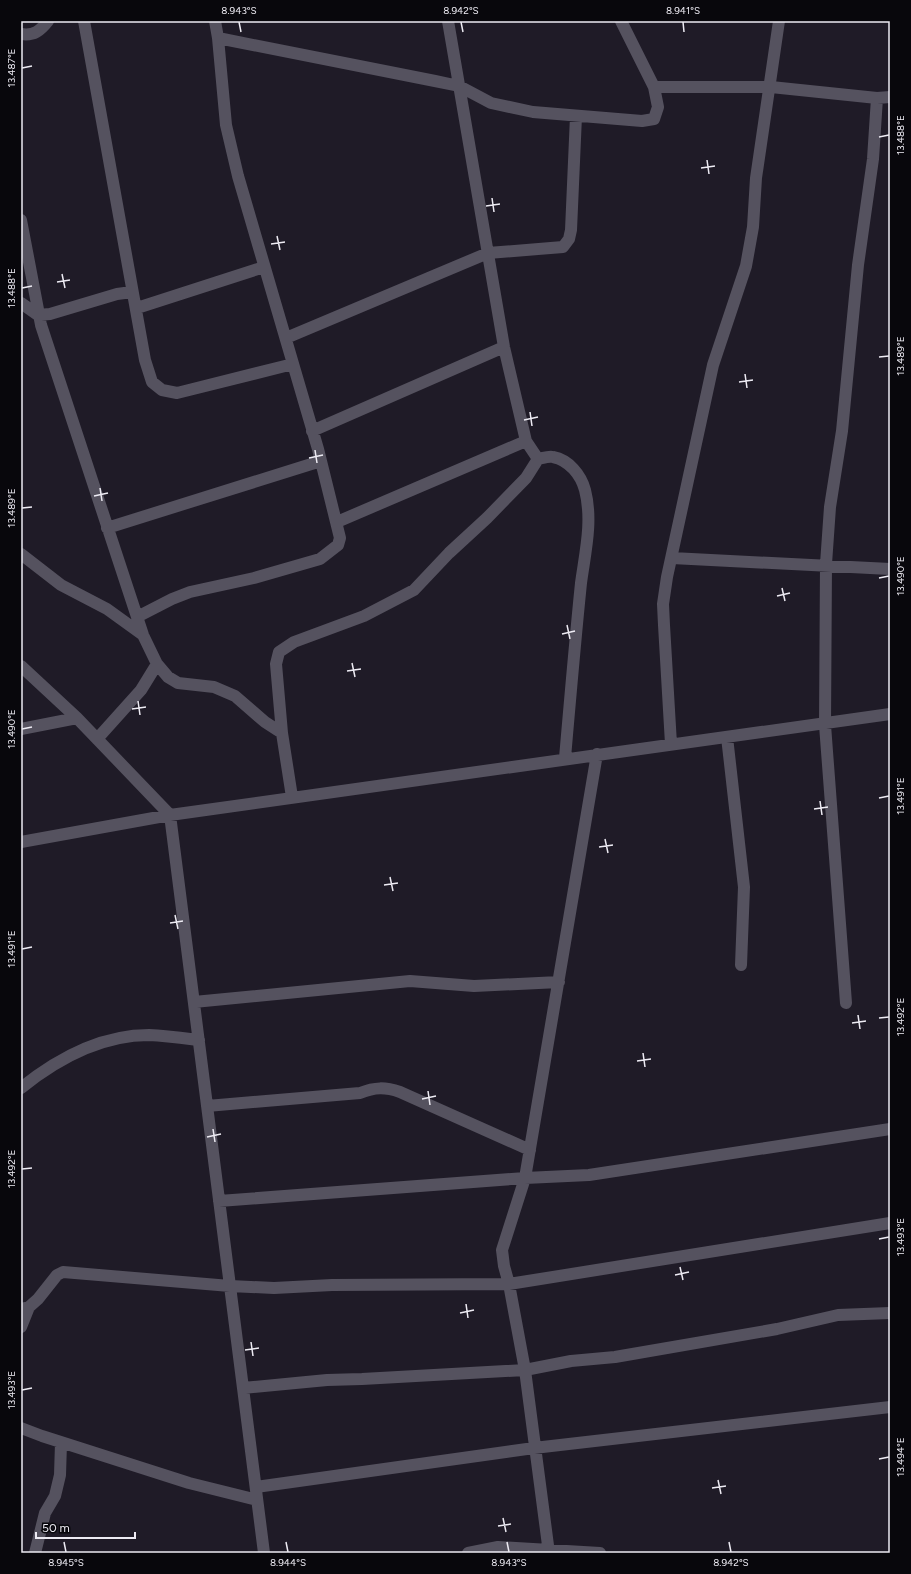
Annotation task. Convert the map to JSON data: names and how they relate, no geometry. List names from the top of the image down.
{
  "scale_bar": "50 m",
  "coordinates": [
    "8.943°S",
    "8.942°S",
    "8.941°S",
    "13.487°E",
    "13.488°E",
    "13.489°E",
    "13.490°E",
    "13.491°E",
    "13.492°E",
    "13.493°E",
    "13.494°E",
    "8.945°S",
    "8.944°S"
  ]
}
